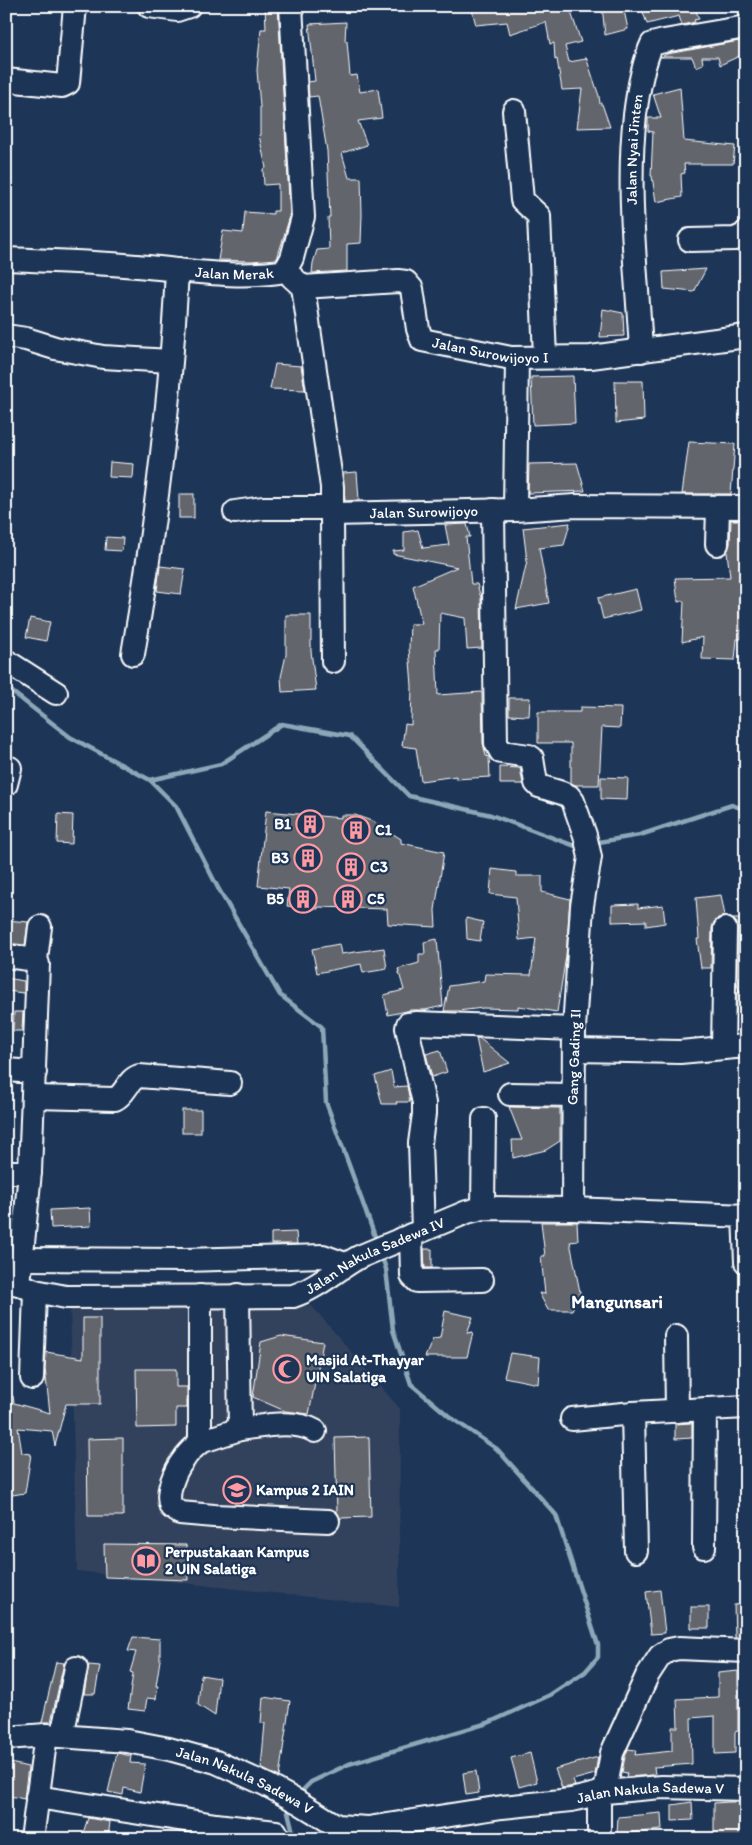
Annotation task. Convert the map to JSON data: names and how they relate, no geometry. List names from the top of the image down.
{
  "streets": {
    "street": [
      "Jalan Nyai Jinten",
      "Jalan Merak",
      "Jalan Surowijoyo I",
      "Jalan Surowijoyo",
      "Gang Gading II",
      "Jalan Nakula Sadewa IV",
      "Jalan Nakula Sadewa V"
    ]
  },
  "crossings": [
    ["Jalan Nyai Jinten", "Jalan Surowijoyo I"],
    ["Jalan Surowijoyo", "Gang Gading II"],
    ["Gang Gading II", "Jalan Nakula Sadewa IV"]
  ],
  "districts": ["Mangunsari"],
  "places": {
    "building": [
      "B1",
      "C1",
      "B3",
      "C3",
      "B5",
      "C5"
    ],
    "mosque": ["Masjid At-Thayyar UIN Salatiga"],
    "school or university": ["Kampus 2 IAIN"],
    "library": ["Perpustakaan Kampus 2 UIN Salatiga"]
  }
}
